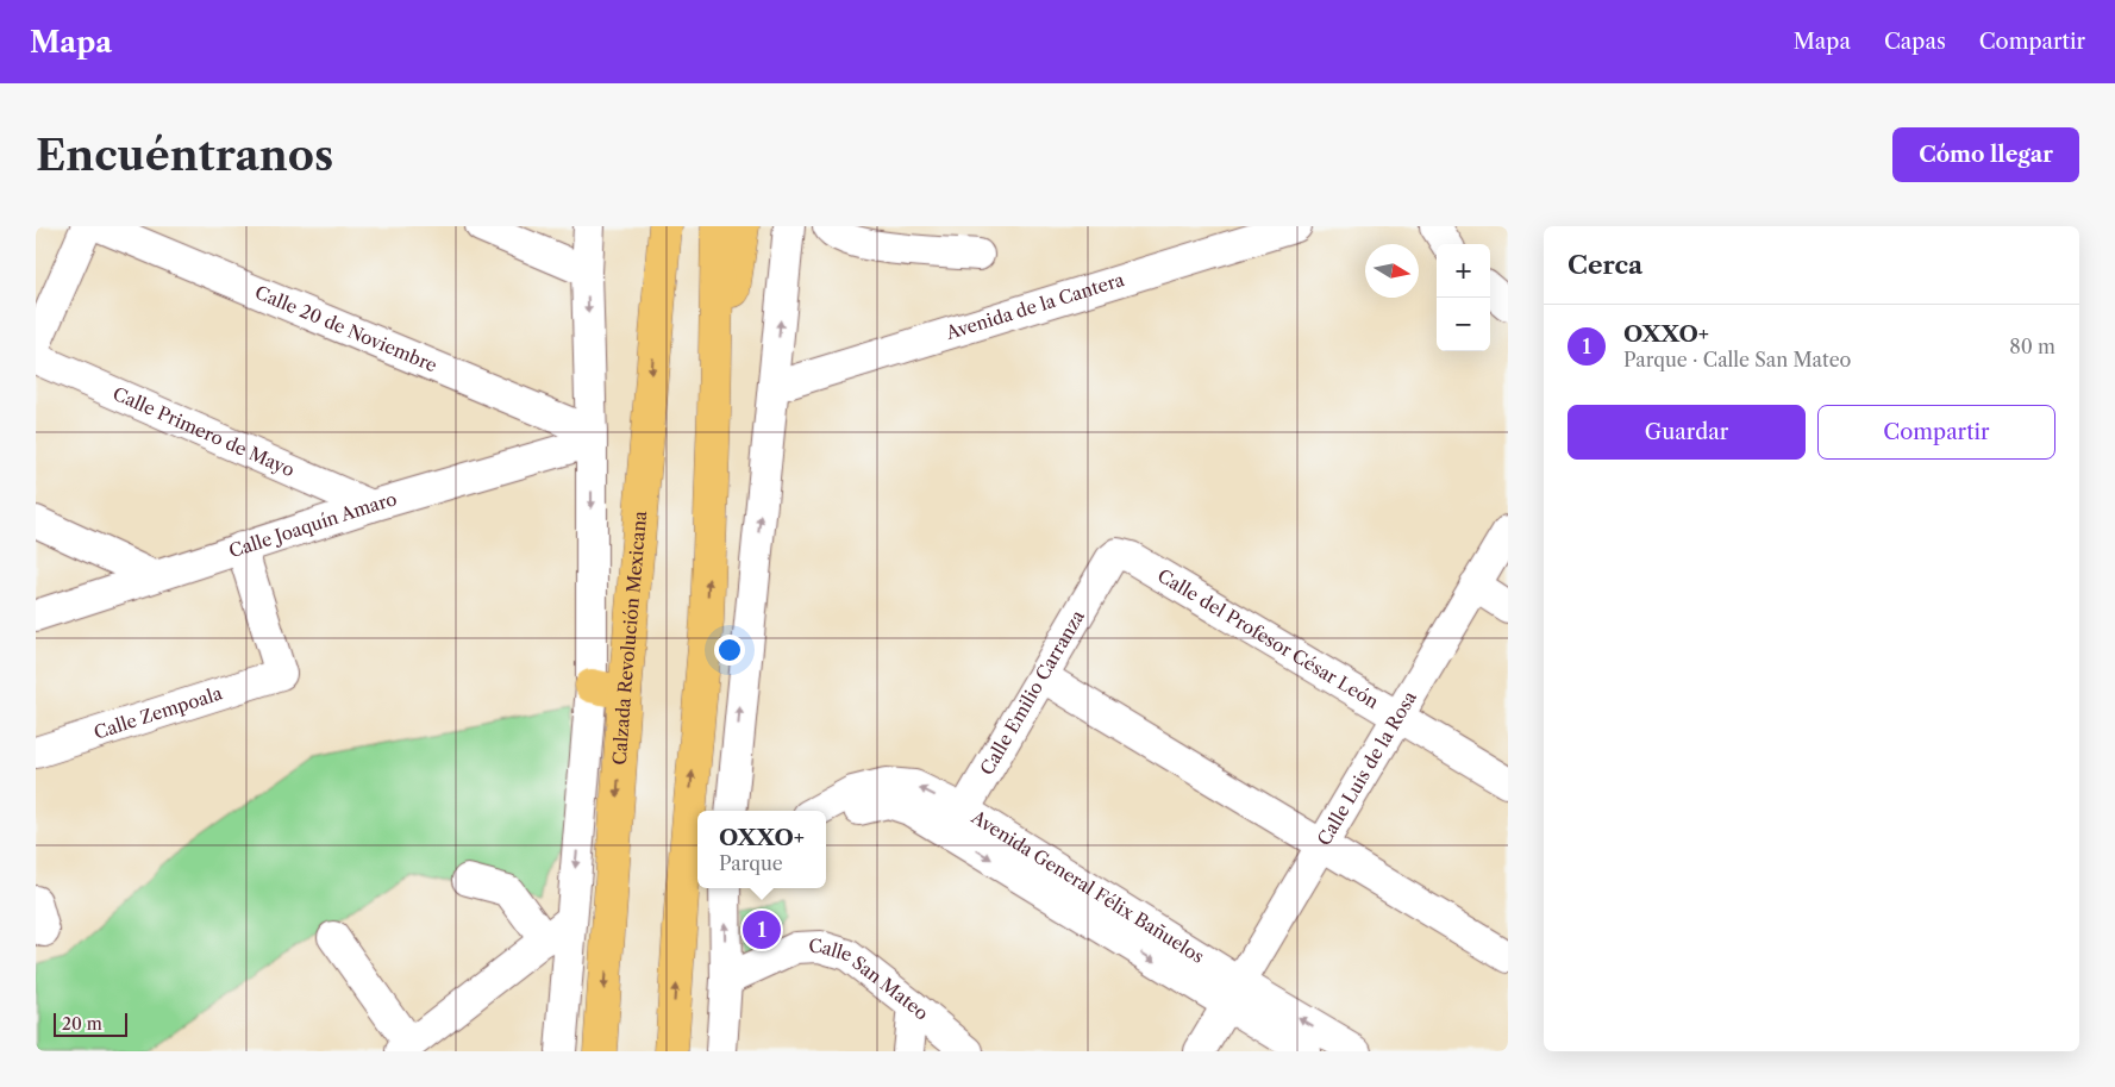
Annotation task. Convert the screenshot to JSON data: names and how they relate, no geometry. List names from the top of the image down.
{
  "streets": {
    "main road": ["Calzada Revolución Mexicana"],
    "street": [
      "Avenida de la Cantera",
      "Calle 20 de Noviembre",
      "Calle Primero de Mayo",
      "Calle Joaquín Amaro",
      "Calle del Profesor César León",
      "Calle Emilio Carranza",
      "Calle Zempoala",
      "Calle Luis de la Rosa",
      "Avenida General Félix Bañuelos",
      "Calle San Mateo"
    ]
  },
  "crossings": [
    ["Calle 20 de Noviembre", "Calle Joaquín Amaro"],
    ["Calle Primero de Mayo", "Calle Joaquín Amaro"],
    ["Calle Joaquín Amaro", "Calle Zempoala"],
    ["Calle del Profesor César León", "Calle Emilio Carranza"],
    ["Calle del Profesor César León", "Calle Luis de la Rosa"],
    ["Calle Emilio Carranza", "Avenida General Félix Bañuelos"],
    ["Calle Luis de la Rosa", "Avenida General Félix Bañuelos"]
  ],
  "scale_bar": "20 m",
  "north": "right",
  "page": {
    "header": "Mapa",
    "nav": ["Mapa", "Capas", "Compartir"],
    "buttons": [
      "Cómo llegar",
      ["Guardar", "Compartir"]
    ],
    "title": "Encuéntranos",
    "heading": "Cerca",
    "map_buttons": ["+", "−"],
    "list": [
      {
        "mark": "1",
        "name": "OXXO+",
        "note": "Parque · Calle San Mateo",
        "value": "80 m"
      }
    ],
    "popup": ["OXXO+", "Parque"],
    "pins": "1",
    "scale": "20 m"
  }
}
